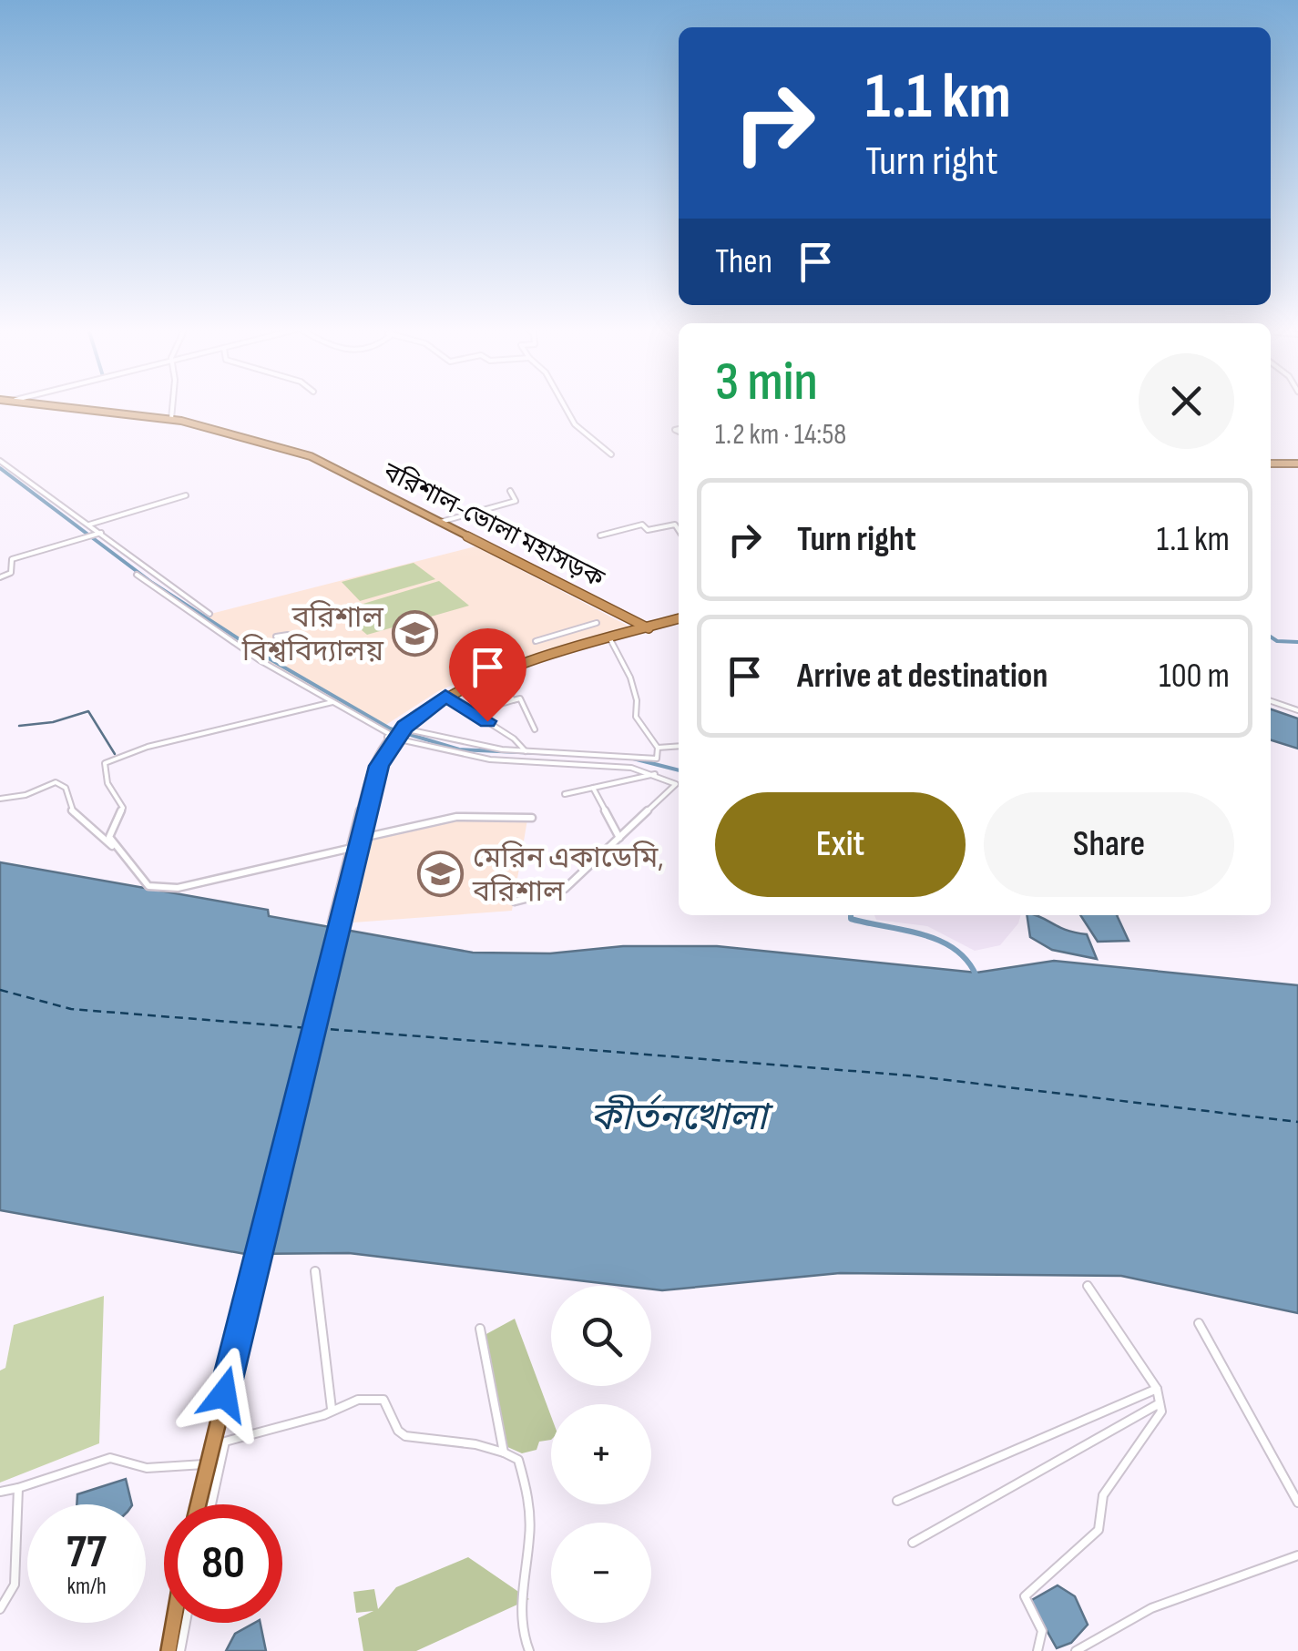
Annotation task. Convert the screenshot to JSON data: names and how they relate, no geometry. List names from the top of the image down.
{
  "streets": {
    "highway": ["বরিশাল-ভোলা মহাসড়ক"]
  },
  "water": ["কীর্তনখোলা"],
  "places": {
    "school or university": ["বরিশাল বিশ্ববিদ্যালয়", "মেরিন একাডেমি, বরিশাল"]
  },
  "page": {
    "turn": ["1.1 km", "Turn right"],
    "then": "Then",
    "heading": ["3 min", "1.2 km · 14:58"],
    "list": [
      {
        "name": "Turn right",
        "value": "1.1 km"
      },
      {
        "name": "Arrive at destination",
        "value": "100 m"
      }
    ],
    "buttons": ["Exit", "Share"],
    "map_buttons": ["+", "−"],
    "speed": "77 km/h",
    "limit": "80"
  }
}
